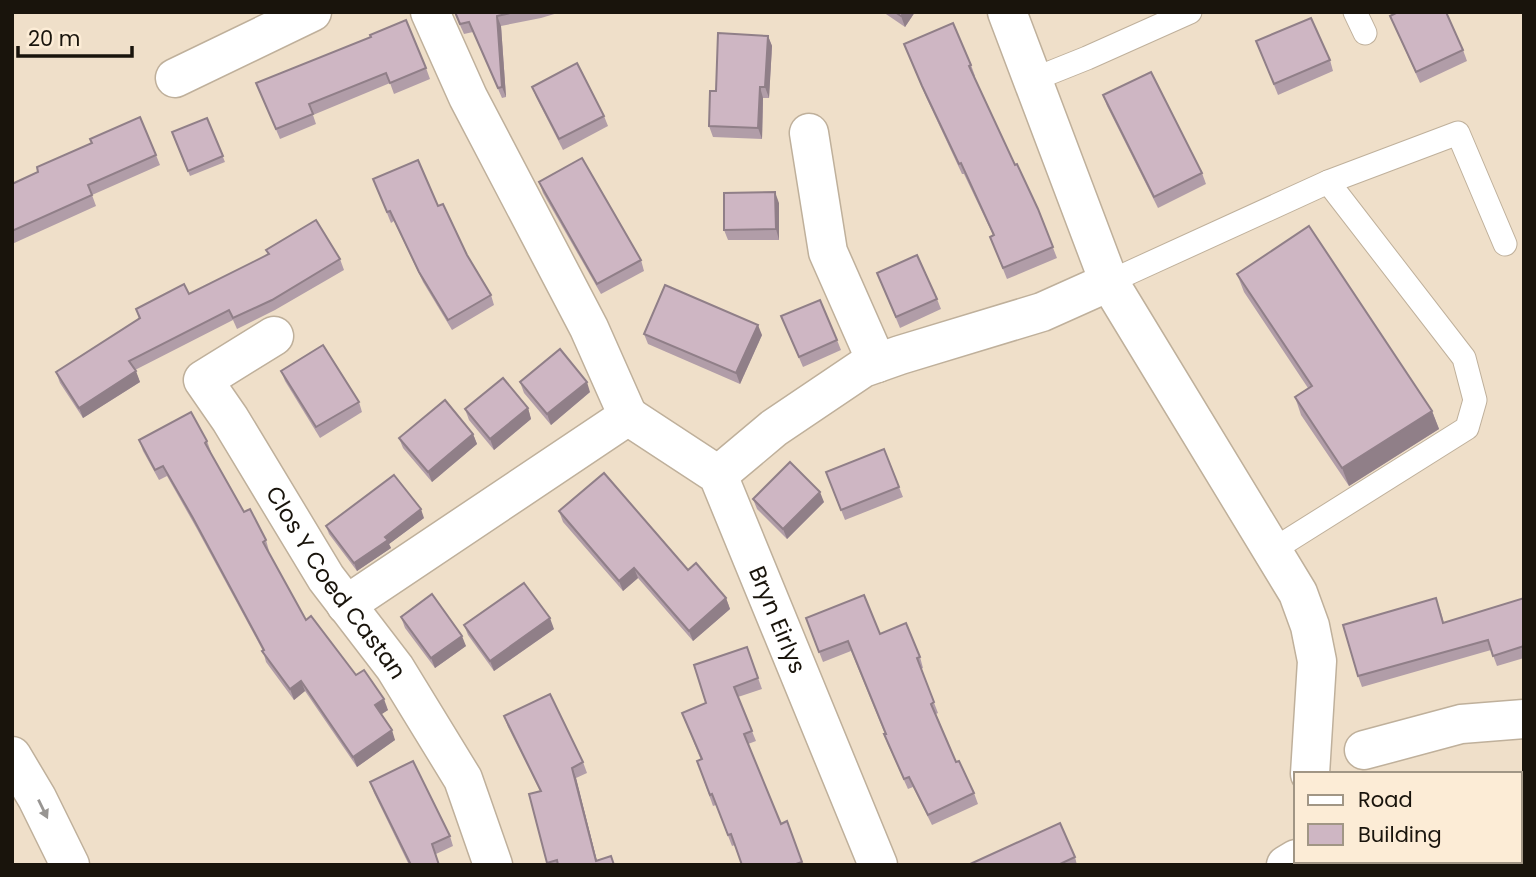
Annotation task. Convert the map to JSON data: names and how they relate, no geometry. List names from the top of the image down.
{
  "streets": {
    "street": ["Clos Y Coed Castan", "Bryn Eirlys"]
  },
  "legend": ["Road", "Building"],
  "scale_bar": "20 m"
}
